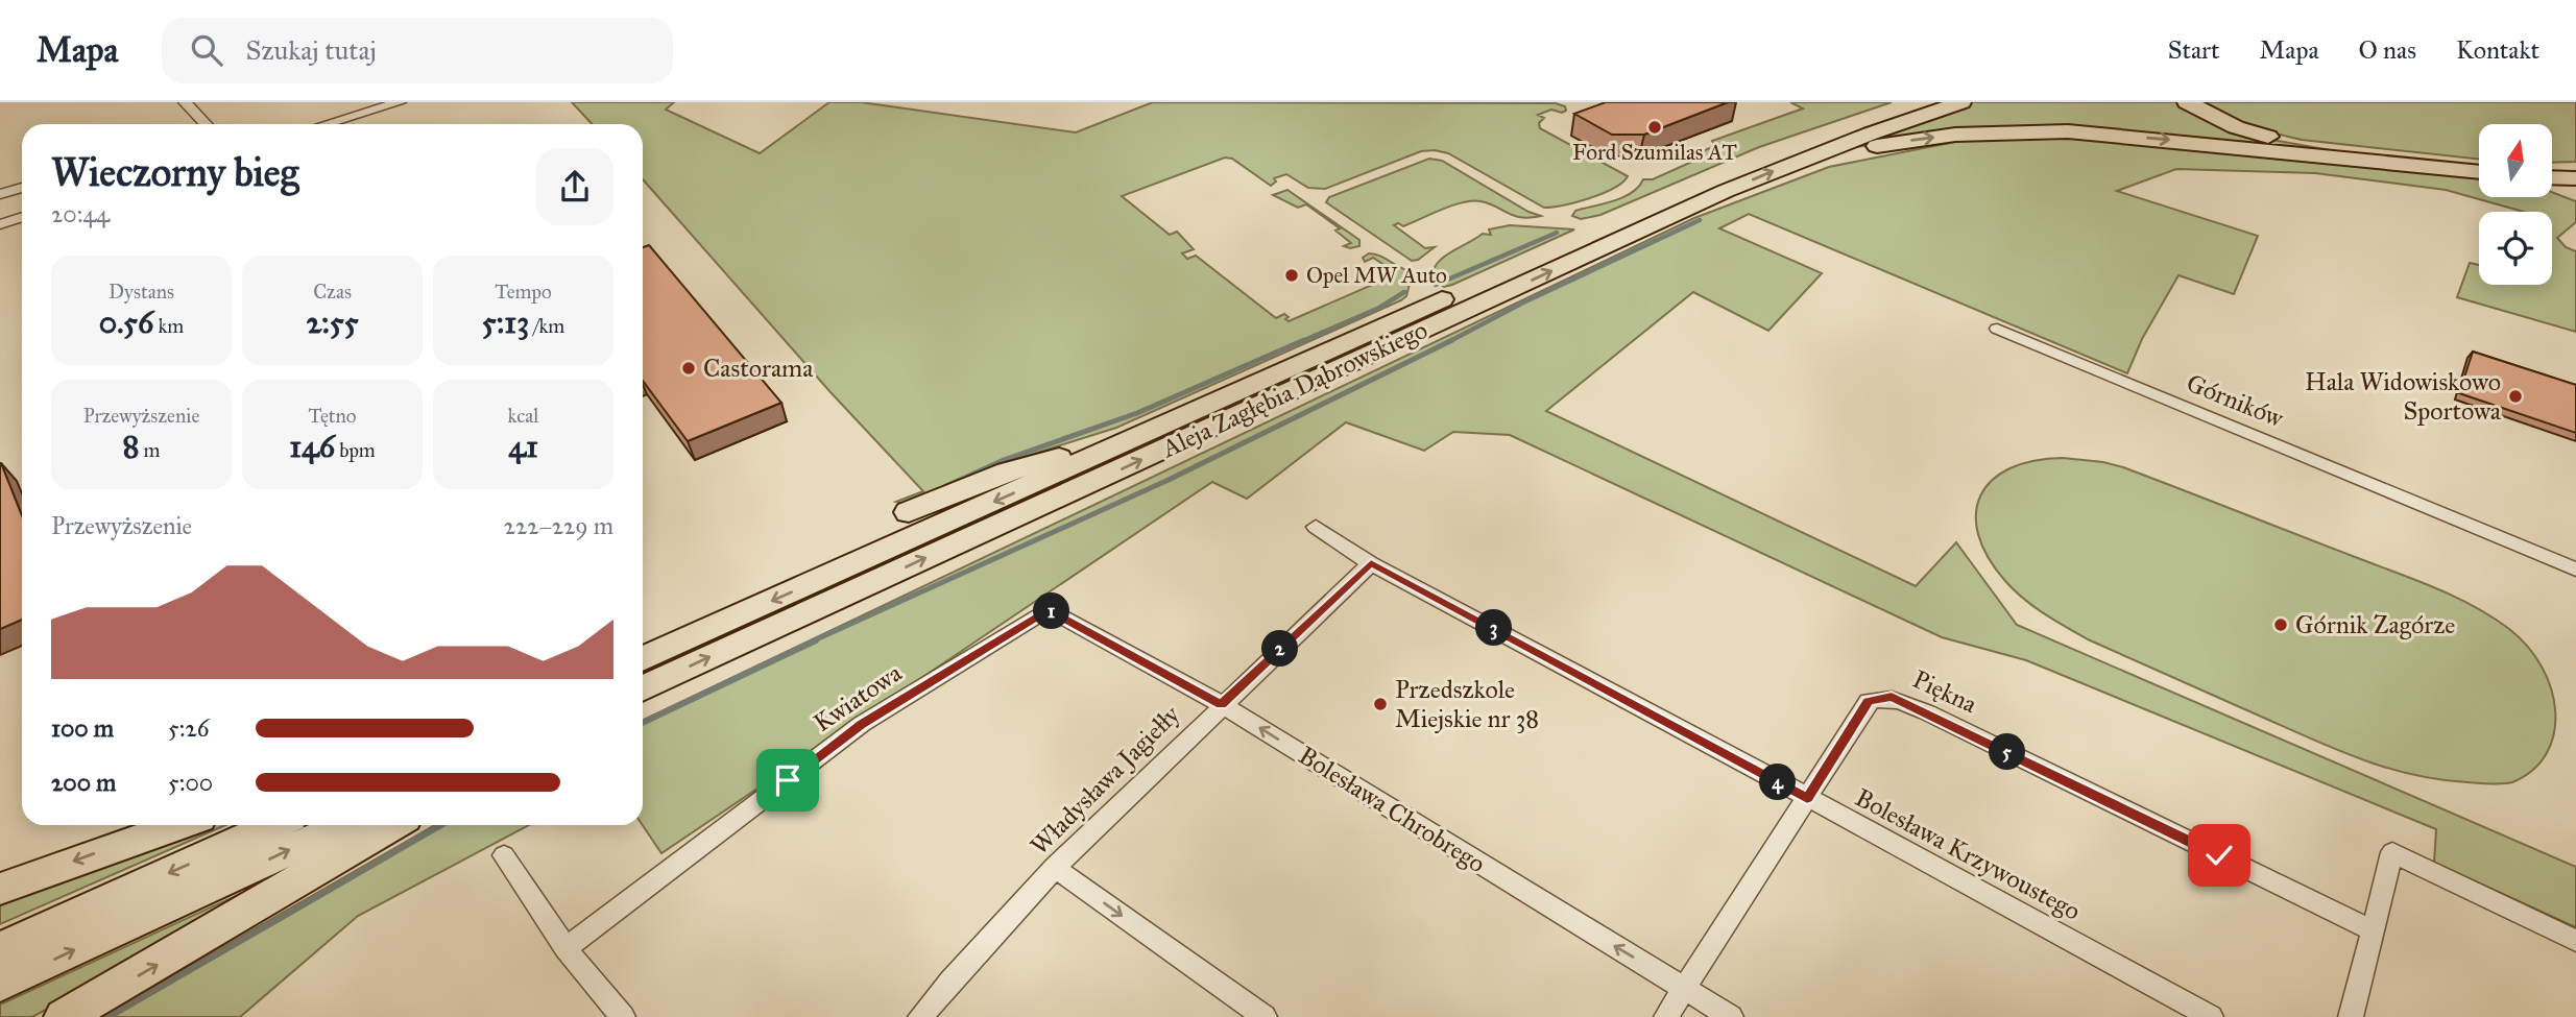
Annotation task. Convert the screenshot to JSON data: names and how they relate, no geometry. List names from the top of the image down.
{
  "streets": {
    "main road": ["Aleja Zagłębia Dąbrowskiego"],
    "street": [
      "Górników",
      "Piękna",
      "Kwiatowa",
      "Władysława Jagiełły",
      "Bolesława Chrobrego",
      "Bolesława Krzywoustego"
    ]
  },
  "crossings": [
    ["Piękna", "Bolesława Chrobrego"],
    ["Piękna", "Bolesława Krzywoustego"],
    ["Kwiatowa", "Bolesława Chrobrego"],
    ["Władysława Jagiełły", "Bolesława Chrobrego"],
    ["Władysława Jagiełły", "Bolesława Krzywoustego"]
  ],
  "one_way": ["Bolesława Chrobrego"],
  "places": [
    "Ford Szumilas AT",
    "Opel MW Auto",
    "Castorama",
    "Hala Widowiskowo Sportowa",
    "Górnik Zagórze",
    "Przedszkole Miejskie nr 38"
  ],
  "north": "top",
  "page": {
    "header": "Mapa",
    "search": "Szukaj tutaj",
    "nav": [
      "Start",
      "Mapa",
      "O nas",
      "Kontakt"
    ],
    "heading": ["Wieczorny bieg", "20:44"],
    "stats": [
      ["Dystans", "0.56 km"],
      ["Czas", "2:55"],
      ["Tempo", "5:13 /km"],
      ["Przewyższenie", "8 m"],
      ["Tętno", "146 bpm"],
      ["kcal", "41"]
    ],
    "chart": ["Przewyższenie", "222–229 m"],
    "pins": [
      "1",
      "3",
      "2",
      "5",
      "4"
    ],
    "list": [
      {
        "name": "100 m",
        "note": "5:26"
      },
      {
        "name": "200 m",
        "note": "5:00"
      }
    ]
  }
}
